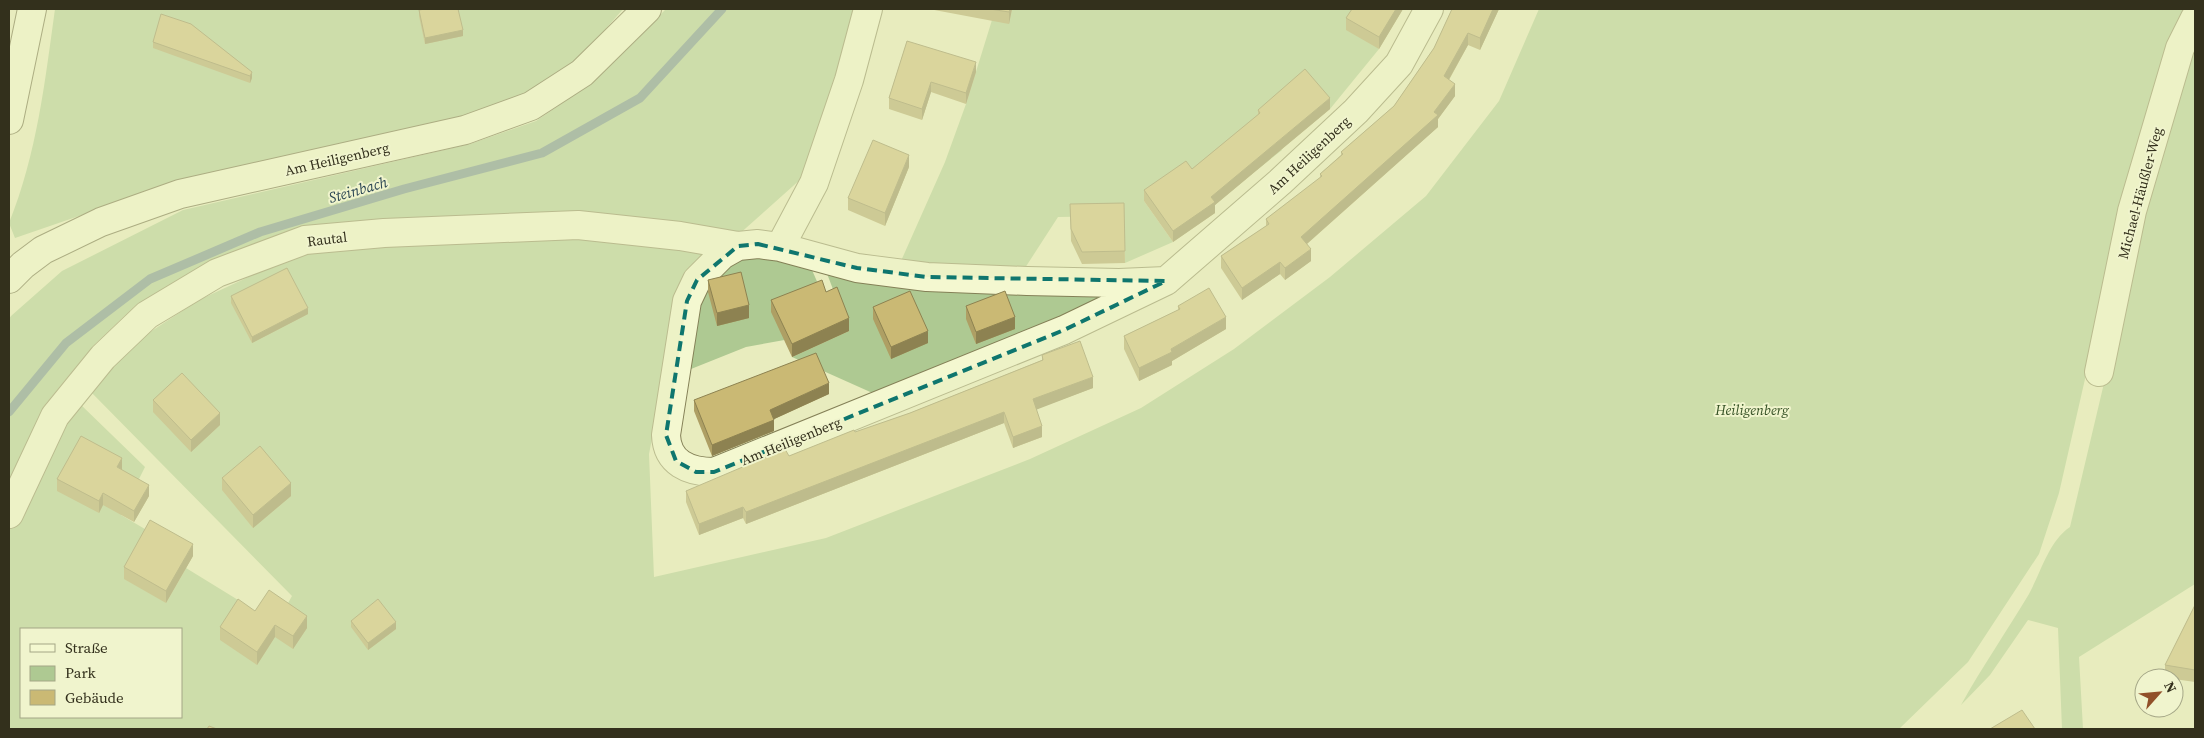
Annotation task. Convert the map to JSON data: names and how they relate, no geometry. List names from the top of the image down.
{
  "streets": {
    "street": ["Am Heiligenberg", "Michael-Häußler-Weg", "Rautal"]
  },
  "crossings": [
    ["Am Heiligenberg", "Rautal"]
  ],
  "water": ["Steinbach"],
  "parks": ["Heiligenberg"],
  "legend": ["Straße", "Park", "Gebäude"],
  "north": "top right"
}
